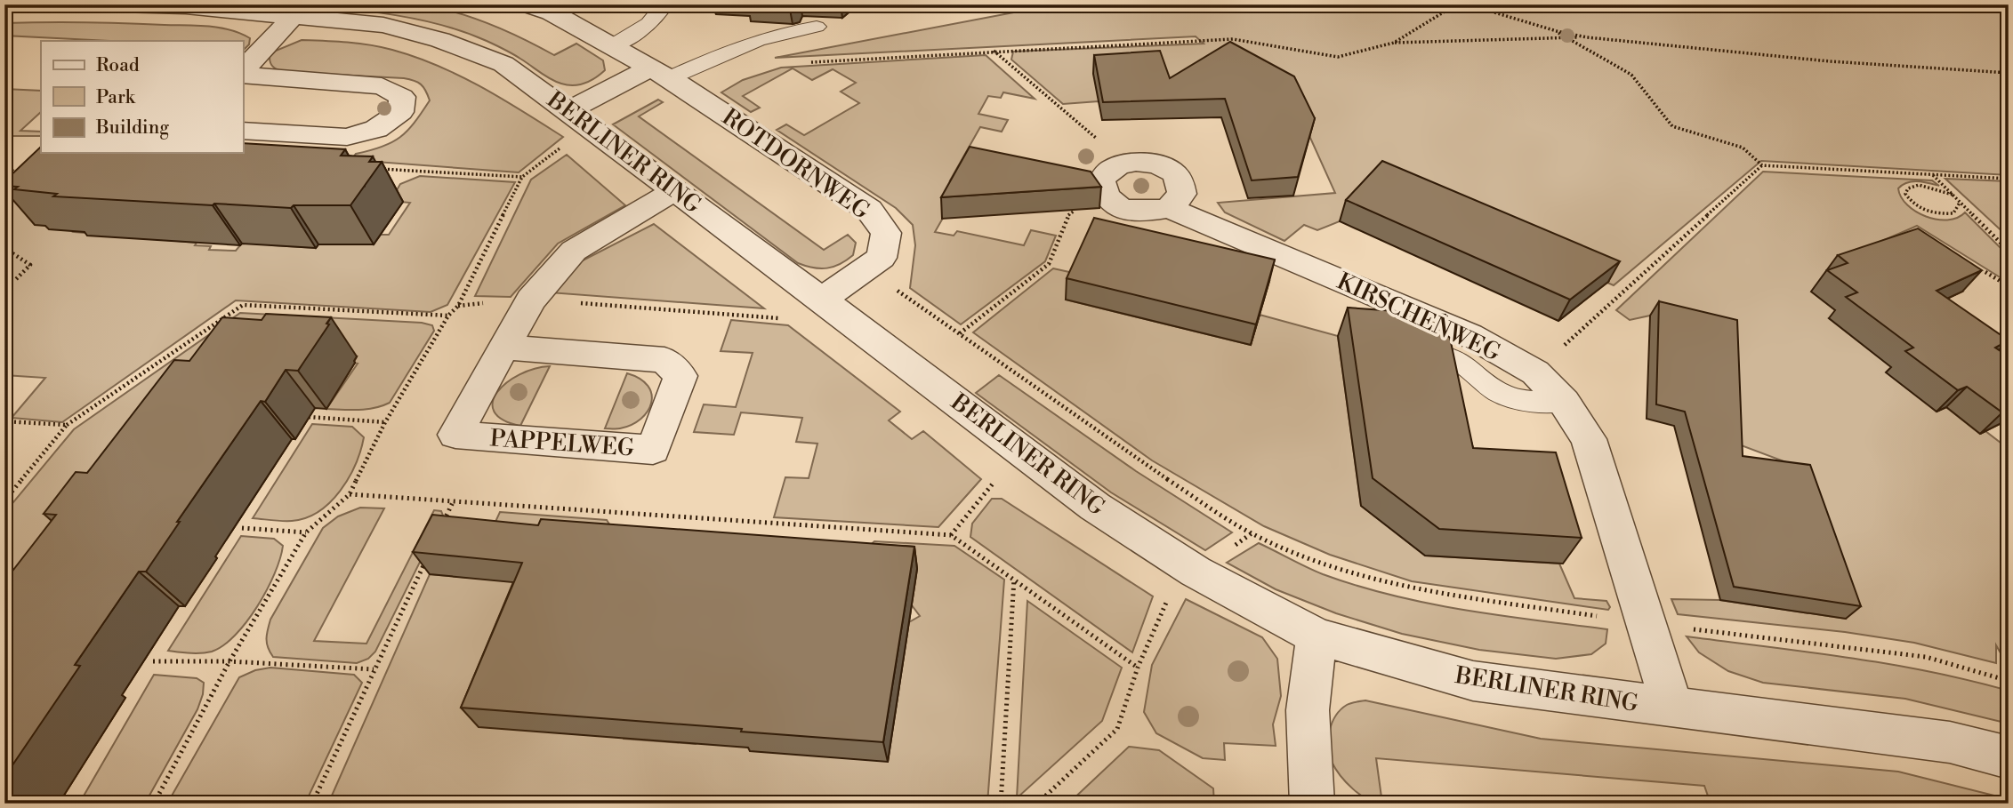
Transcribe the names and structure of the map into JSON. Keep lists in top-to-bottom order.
{
  "streets": {
    "street": [
      "BERLINER RING",
      "ROTDORNWEG",
      "KIRSCHENWEG",
      "PAPPELWEG"
    ]
  },
  "crossings": [
    ["BERLINER RING", "ROTDORNWEG"],
    ["BERLINER RING", "KIRSCHENWEG"],
    ["BERLINER RING", "PAPPELWEG"]
  ],
  "legend": ["Road", "Park", "Building"]
}
